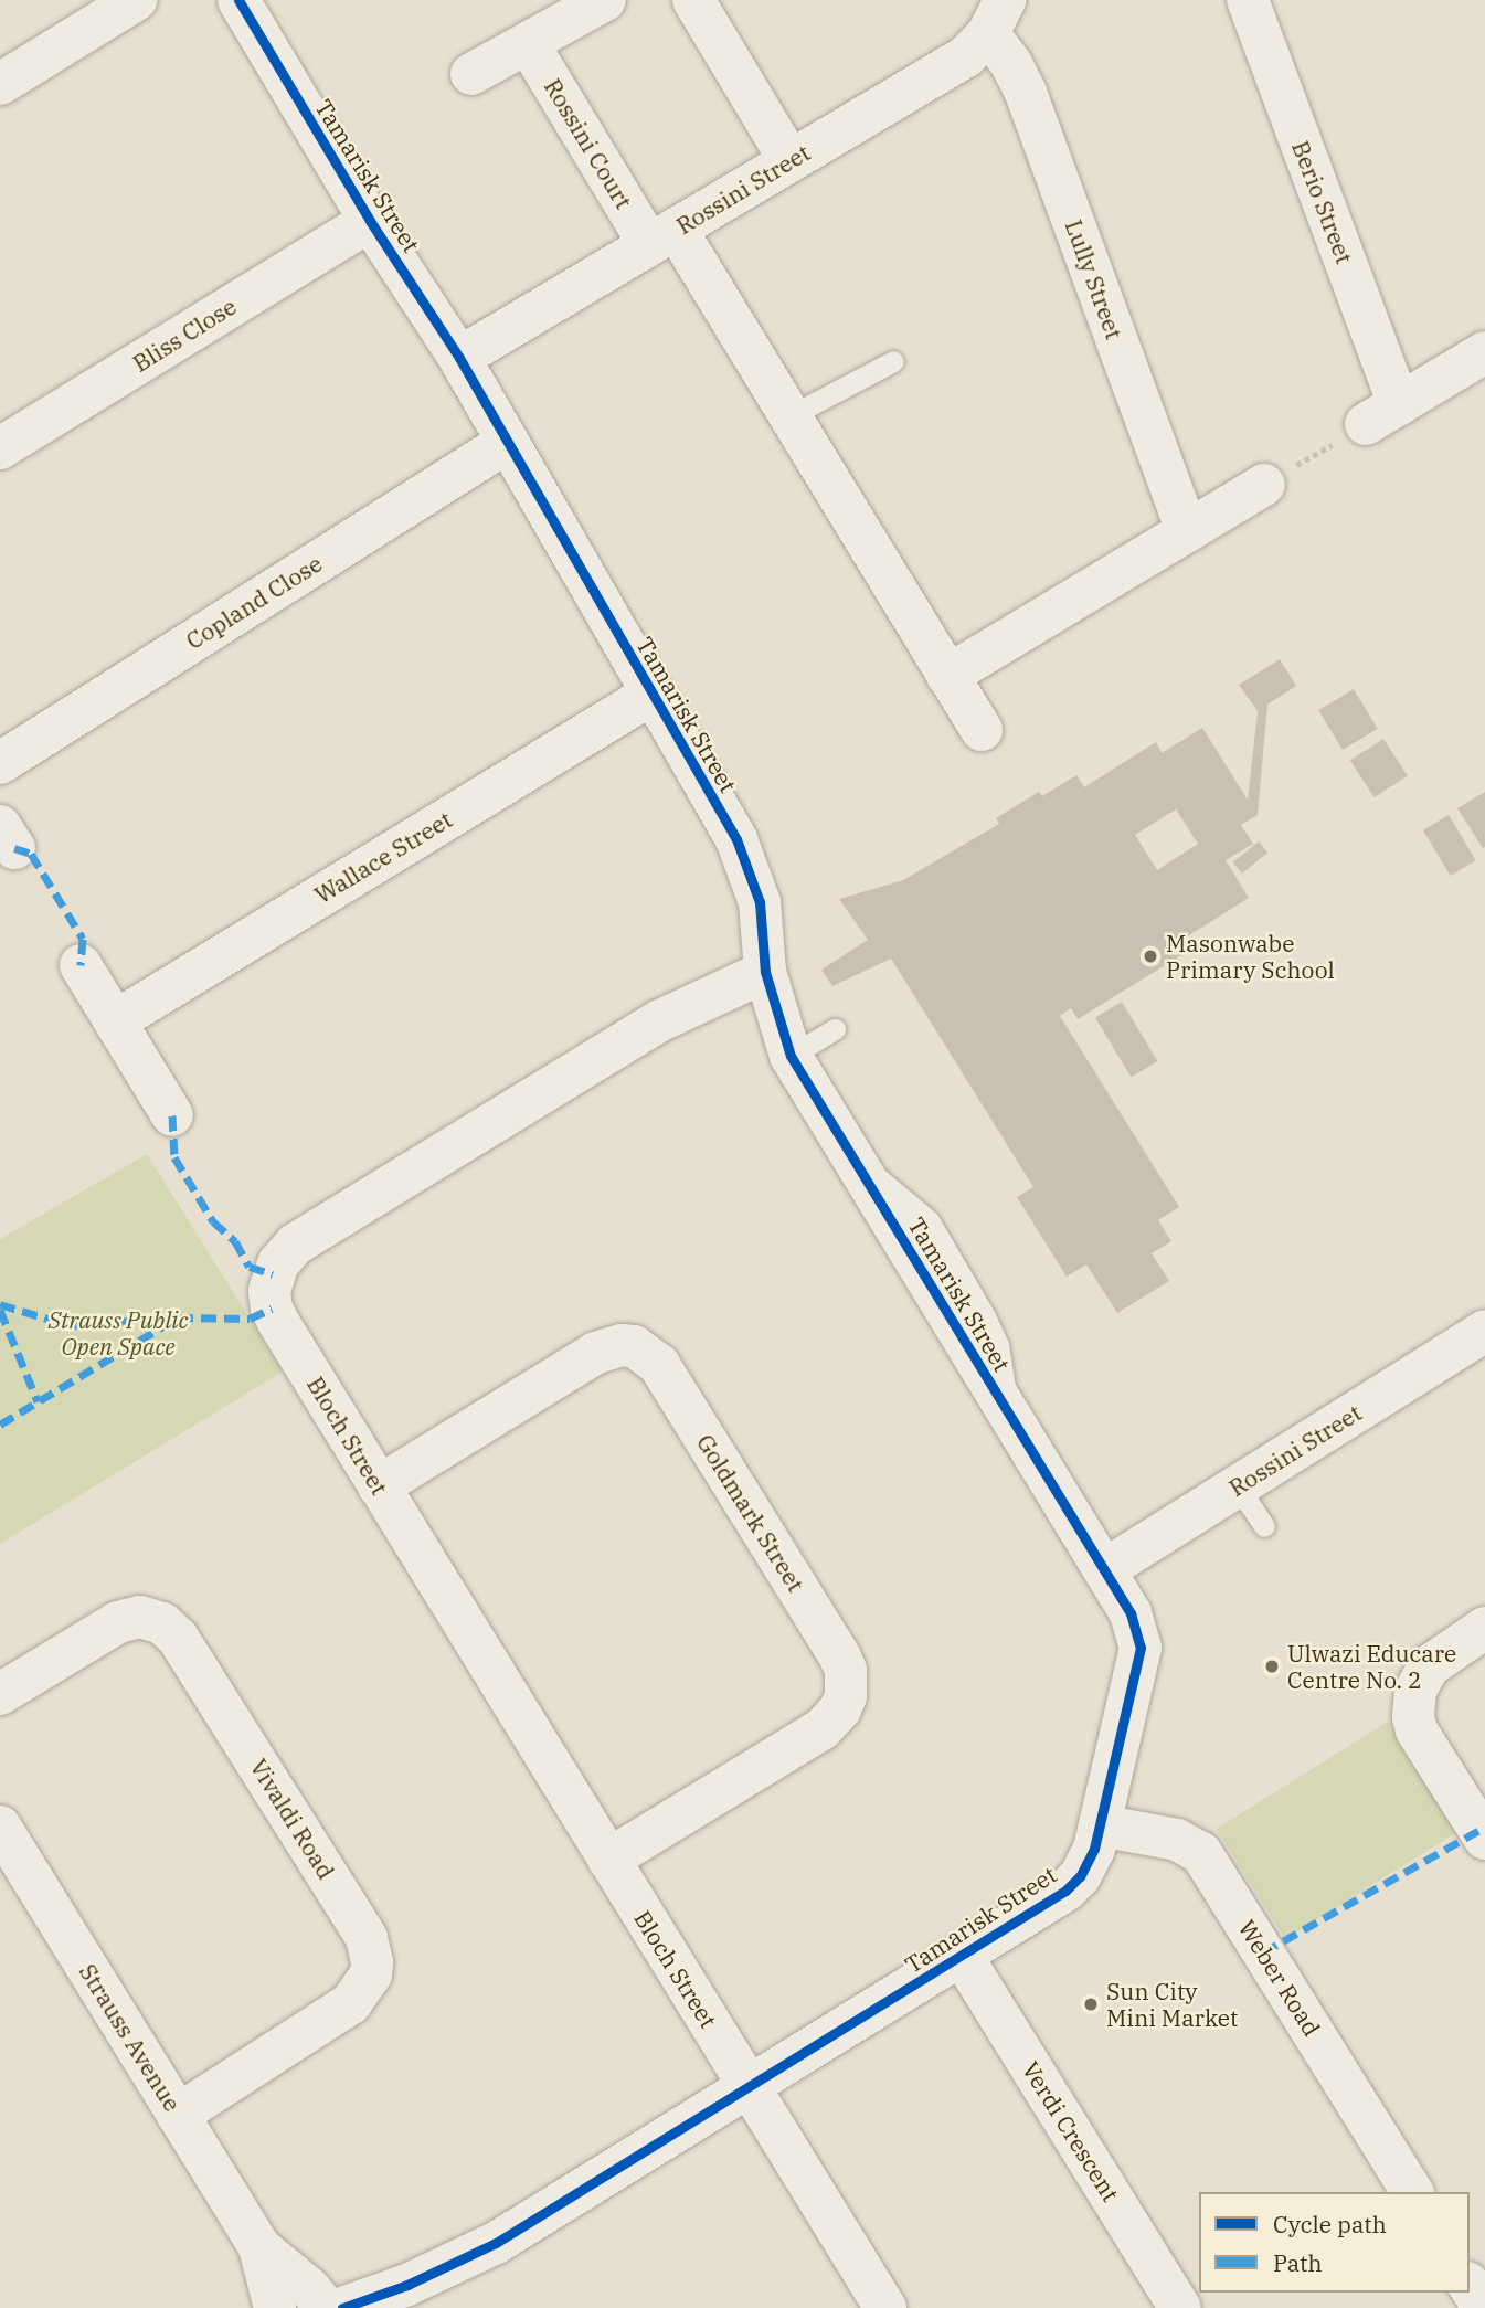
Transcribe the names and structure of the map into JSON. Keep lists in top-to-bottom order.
{
  "streets": {
    "street": [
      "Rossini Court",
      "Tamarisk Street",
      "Rossini Street",
      "Berio Street",
      "Lully Street",
      "Bliss Close",
      "Copland Close",
      "Wallace Street",
      "Bloch Street",
      "Goldmark Street",
      "Vivaldi Road",
      "Weber Road",
      "Strauss Avenue",
      "Verdi Crescent"
    ]
  },
  "crossings": [
    ["Rossini Court", "Rossini Street"],
    ["Tamarisk Street", "Rossini Street"],
    ["Tamarisk Street", "Bliss Close"],
    ["Tamarisk Street", "Copland Close"],
    ["Tamarisk Street", "Wallace Street"],
    ["Tamarisk Street", "Bloch Street"],
    ["Tamarisk Street", "Weber Road"],
    ["Tamarisk Street", "Verdi Crescent"],
    ["Rossini Street", "Lully Street"],
    ["Bloch Street", "Goldmark Street"],
    ["Vivaldi Road", "Strauss Avenue"]
  ],
  "parks": ["Strauss Public Open Space"],
  "places": ["Masonwabe Primary School", "Ulwazi Educare Centre No. 2", "Sun City Mini Market"],
  "legend": ["Cycle path", "Path"]
}
